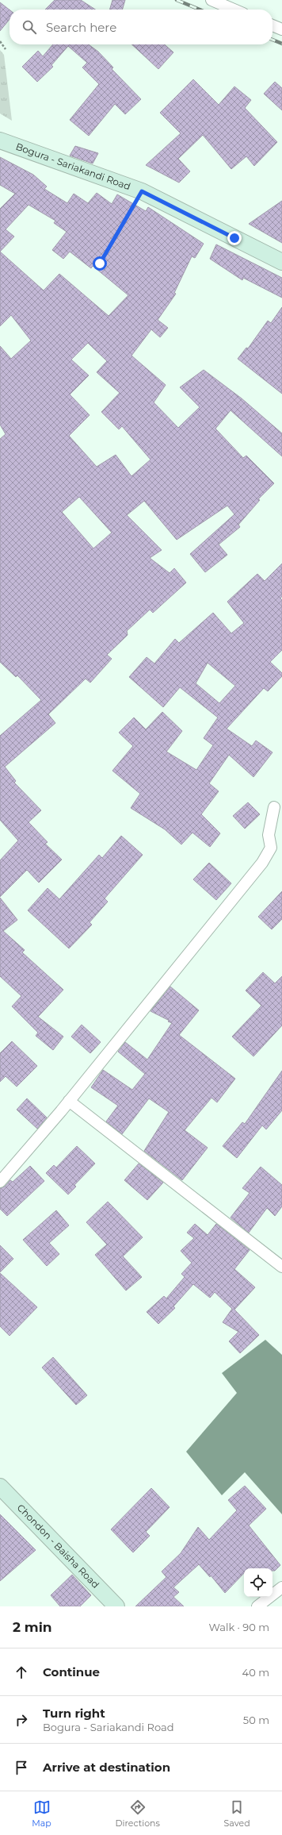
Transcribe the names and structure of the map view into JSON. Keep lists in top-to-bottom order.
{
  "streets": {
    "main road": ["Bogura - Sariakandi Road", "Chondon - Baisha Road"]
  },
  "page": {
    "search": "Search here",
    "heading": ["2 min", "Walk · 90 m"],
    "list": [
      ["Continue", "40 m"],
      ["Turn right", "Bogura - Sariakandi Road", "50 m"],
      "Arrive at destination"
    ],
    "nav": ["Map", "Directions", "Saved"]
  }
}
